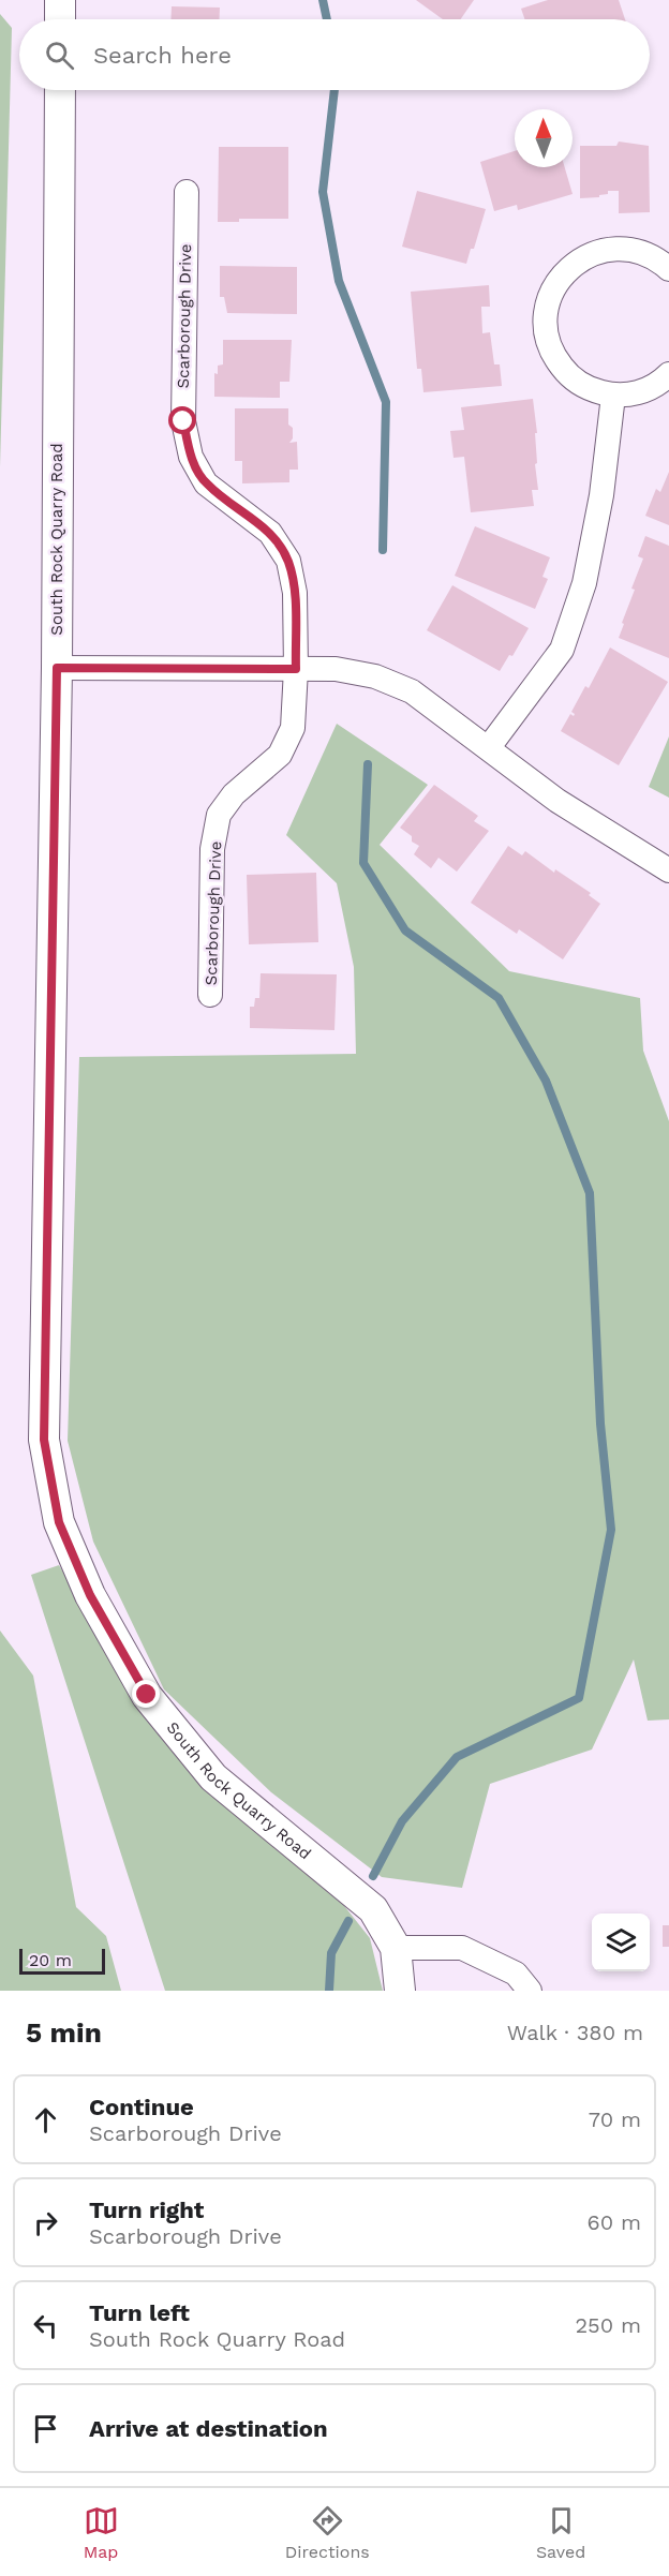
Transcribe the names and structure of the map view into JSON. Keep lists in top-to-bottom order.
{
  "streets": {
    "street": ["Scarborough Drive", "South Rock Quarry Road"]
  },
  "scale_bar": "20 m",
  "north": "top",
  "page": {
    "search": "Search here",
    "scale": "20 m",
    "heading": ["5 min", "Walk · 380 m"],
    "list": [
      ["Continue", "Scarborough Drive", "70 m"],
      ["Turn right", "Scarborough Drive", "60 m"],
      ["Turn left", "South Rock Quarry Road", "250 m"],
      "Arrive at destination"
    ],
    "nav": ["Map", "Directions", "Saved"]
  }
}
